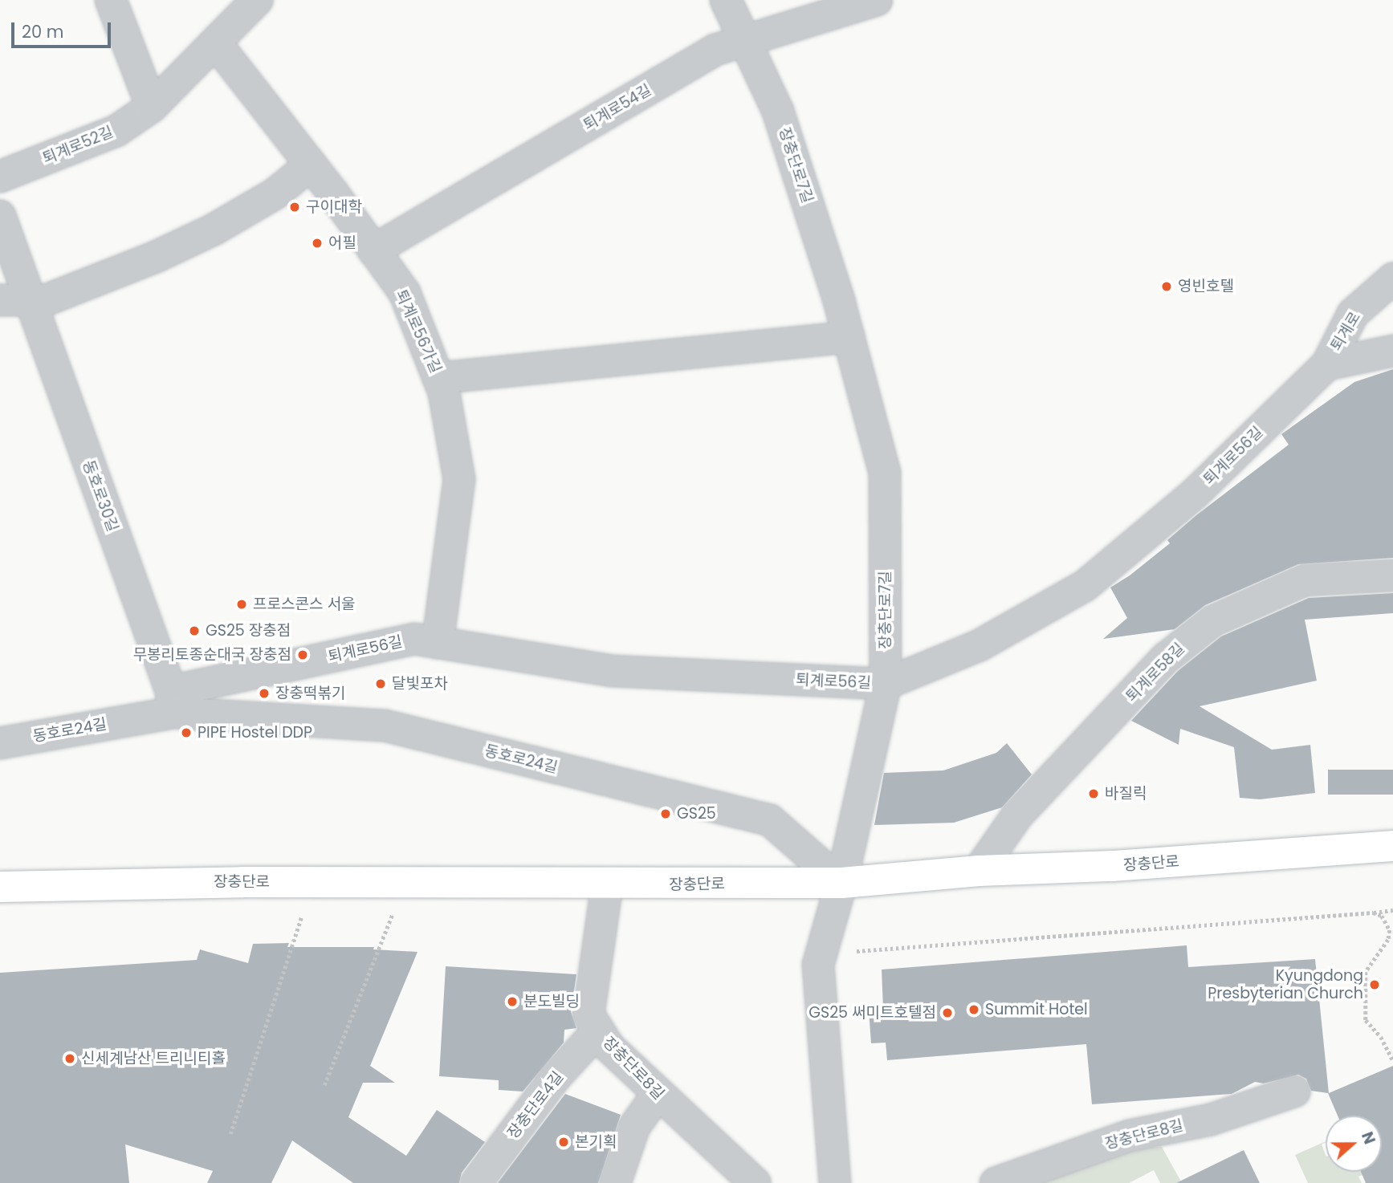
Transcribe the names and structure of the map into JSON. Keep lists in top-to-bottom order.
{
  "streets": {
    "main road": ["장충단로"],
    "street": [
      "퇴계로54길",
      "퇴계로52길",
      "장충단로7길",
      "퇴계로56가길",
      "퇴계로",
      "퇴계로56길",
      "동호로30길",
      "퇴계로58길",
      "동호로24길",
      "장충단로8길",
      "장충단로4길"
    ]
  },
  "crossings": [
    ["퇴계로54길", "장충단로7길"],
    ["퇴계로54길", "퇴계로56가길"],
    ["퇴계로52길", "퇴계로56가길"],
    ["장충단로7길", "퇴계로56길"],
    ["장충단로7길", "동호로24길"],
    ["장충단로7길", "장충단로"],
    ["퇴계로56가길", "퇴계로56길"],
    ["퇴계로", "퇴계로56길"],
    ["퇴계로56길", "동호로30길"],
    ["퇴계로56길", "동호로24길"],
    ["동호로30길", "동호로24길"],
    ["퇴계로58길", "장충단로"],
    ["동호로24길", "장충단로"],
    ["장충단로", "장충단로8길"],
    ["장충단로8길", "장충단로4길"]
  ],
  "places": [
    "구이대학",
    "어필",
    "영빈호텔",
    "프로스콘스 서울",
    "GS25 장충점",
    "무봉리토종순대국 장충점",
    "달빛포차",
    "장충떡볶기",
    "PIPE Hostel DDP",
    "바질릭",
    "GS25",
    "Kyungdong Presbyterian Church",
    "분도빌딩",
    "Summit Hotel",
    "GS25 써미트호텔점",
    "신세계남산 트리니티홀",
    "본기획"
  ],
  "scale_bar": "20 m",
  "north": "right"
}
